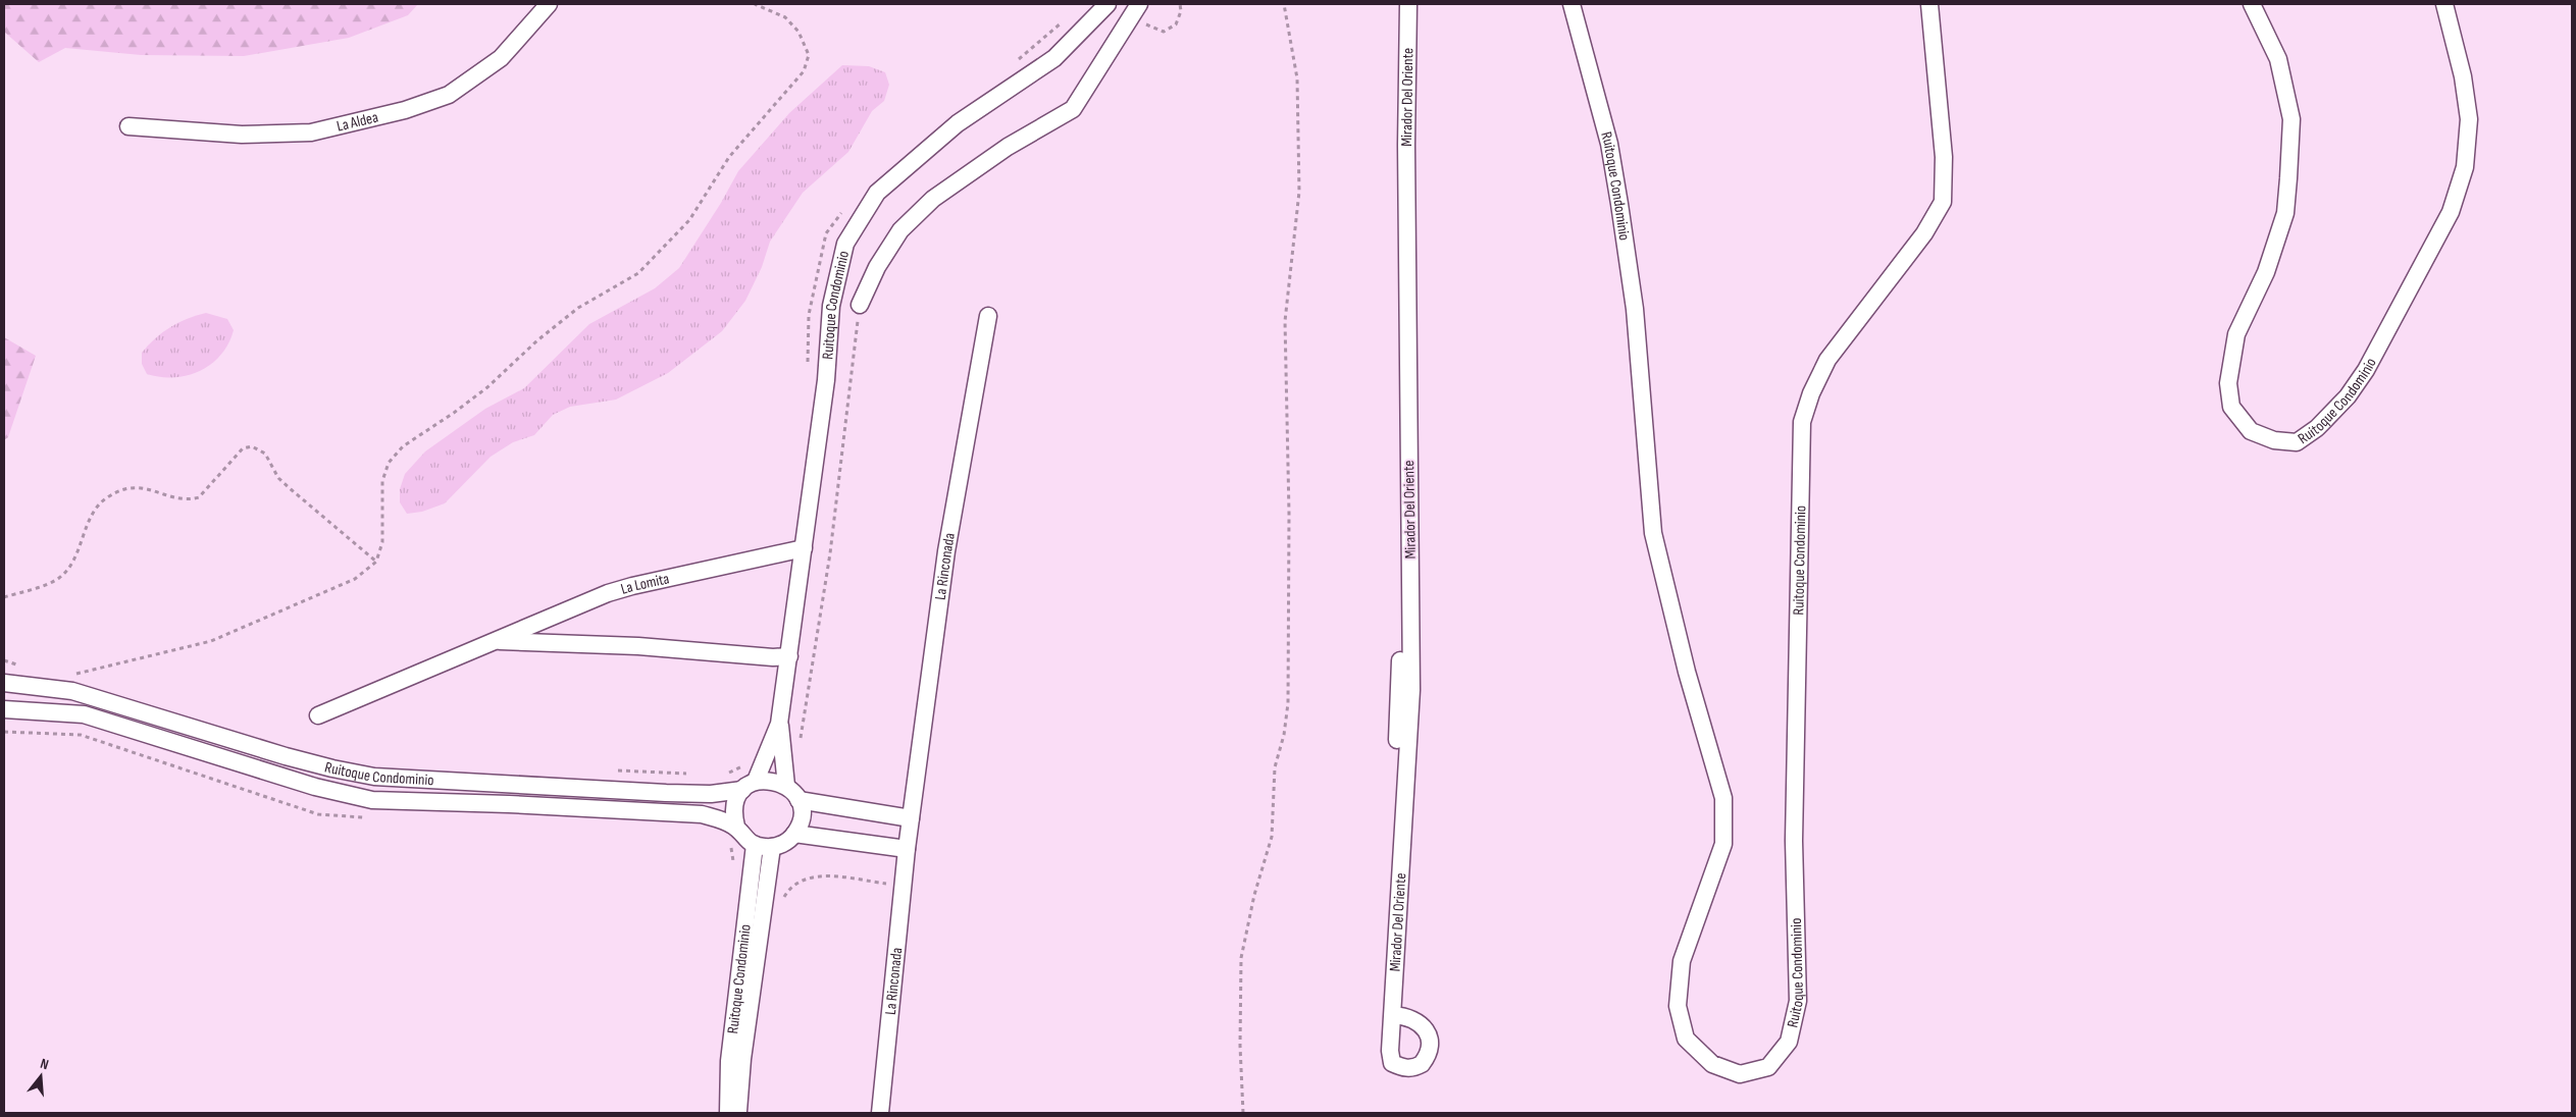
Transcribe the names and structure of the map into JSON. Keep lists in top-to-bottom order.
{
  "streets": {
    "street": [
      "Mirador Del Oriente",
      "La Aldea",
      "Ruitoque Condominio",
      "La Rinconada",
      "La Lomita"
    ]
  },
  "crossings": [
    ["Ruitoque Condominio", "La Lomita"]
  ],
  "north": "top"
}
